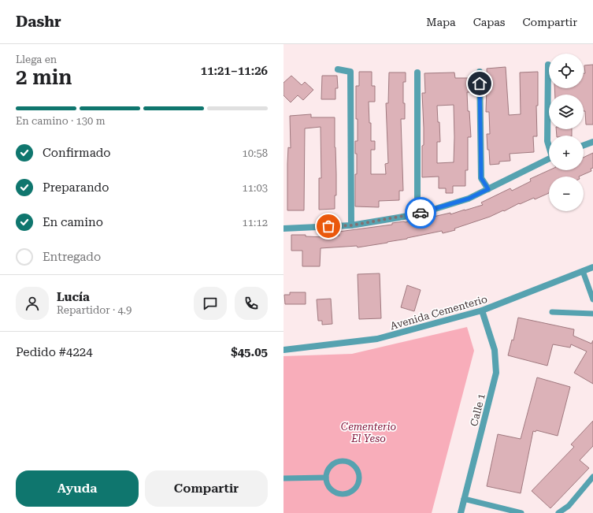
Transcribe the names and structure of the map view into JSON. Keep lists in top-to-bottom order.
{
  "streets": {
    "street": ["Avenida Cementerio", "Calle 1"]
  },
  "crossings": [
    ["Avenida Cementerio", "Calle 1"]
  ],
  "parks": ["Cementerio El Yeso"],
  "page": {
    "header": "Dashr",
    "nav": ["Mapa", "Capas", "Compartir"],
    "heading": ["2 min", "Llega en", "11:21–11:26"],
    "panel": [
      "Lucía",
      "Repartidor · 4.9",
      "Pedido #4224",
      "$45.05"
    ],
    "map_buttons": ["+", "−"],
    "bar": "En camino · 130 m",
    "list": [
      ["Confirmado", "10:58"],
      ["Preparando", "11:03"],
      ["En camino", "11:12"],
      "Entregado"
    ],
    "buttons": ["Ayuda", "Compartir"]
  }
}
